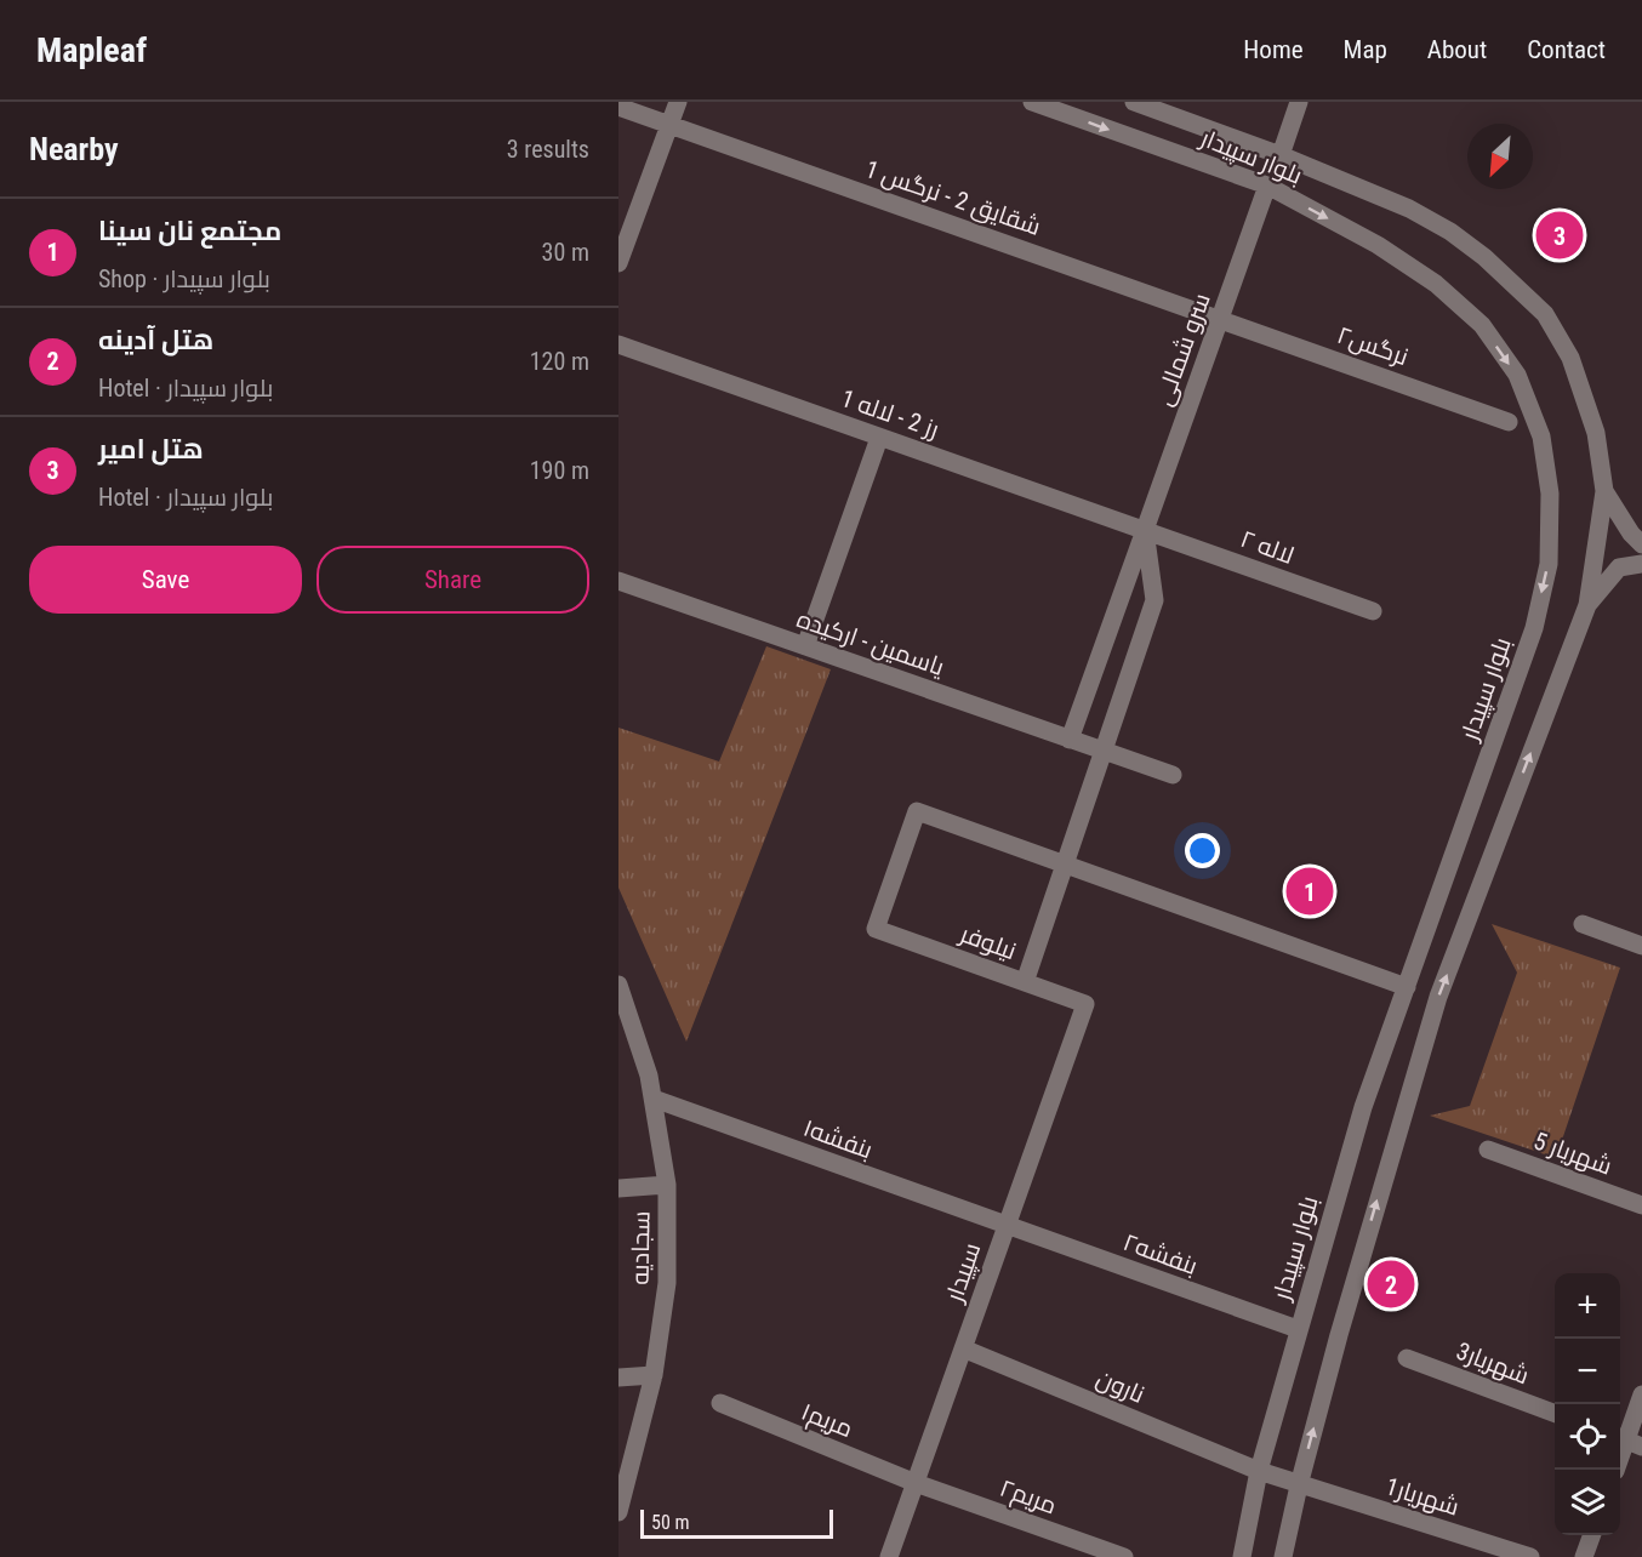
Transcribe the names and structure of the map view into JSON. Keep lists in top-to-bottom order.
{
  "streets": {
    "street": [
      "بلوار سپیدار",
      "شقایق 2 - نرگس 1",
      "نرگس۲",
      "سرو شمالی",
      "رز 2 - لاله 1",
      "لاله ۲",
      "یاسمین - ارکیده",
      "نیلوفر",
      "بنفشه۱",
      "شهریار 5",
      "سجادیه",
      "بنفشه۲",
      "سپیدار",
      "شهریار3",
      "نارون",
      "مریم۱",
      "مریم۲",
      "شهریار1"
    ]
  },
  "crossings": [
    ["بلوار سپیدار", "سرو شمالی"],
    ["بلوار سپیدار", "بنفشه۲"],
    ["بلوار سپیدار", "نارون"],
    ["بلوار سپیدار", "شهریار1"],
    ["شقایق 2 - نرگس 1", "نرگس۲"],
    ["شقایق 2 - نرگس 1", "سرو شمالی"],
    ["نرگس۲", "سرو شمالی"],
    ["سرو شمالی", "رز 2 - لاله 1"],
    ["سرو شمالی", "لاله ۲"],
    ["سرو شمالی", "یاسمین - ارکیده"],
    ["سرو شمالی", "نیلوفر"],
    ["رز 2 - لاله 1", "لاله ۲"],
    ["نیلوفر", "سپیدار"],
    ["بنفشه۱", "سجادیه"],
    ["بنفشه۱", "بنفشه۲"],
    ["بنفشه۱", "سپیدار"],
    ["بنفشه۲", "سپیدار"],
    ["سپیدار", "نارون"],
    ["سپیدار", "مریم۱"],
    ["سپیدار", "مریم۲"],
    ["نارون", "شهریار1"],
    ["مریم۱", "مریم۲"]
  ],
  "scale_bar": "50 m",
  "north": "bottom left",
  "page": {
    "header": "Mapleaf",
    "nav": [
      "Home",
      "Map",
      "About",
      "Contact"
    ],
    "heading": ["Nearby", "3 results"],
    "list": [
      {
        "mark": "1",
        "name": "مجتمع نان سینا",
        "note": "Shop · بلوار سپیدار",
        "value": "30 m"
      },
      {
        "mark": "2",
        "name": "هتل آدینه",
        "note": "Hotel · بلوار سپیدار",
        "value": "120 m"
      },
      {
        "mark": "3",
        "name": "هتل امیر",
        "note": "Hotel · بلوار سپیدار",
        "value": "190 m"
      }
    ],
    "pins": ["3", "1", "2"],
    "buttons": ["Save", "Share"],
    "map_buttons": ["+", "−"],
    "scale": "50 m"
  }
}
